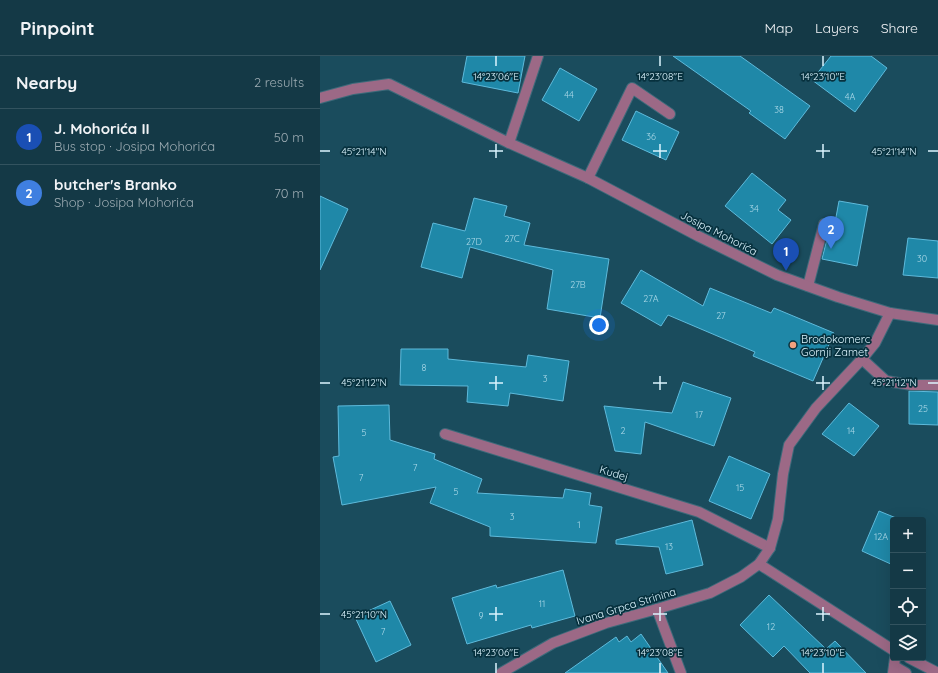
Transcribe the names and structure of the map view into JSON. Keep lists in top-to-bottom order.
{
  "streets": {
    "street": ["Josipa Mohorića", "Kudej", "Ivana Grpca Strinina"]
  },
  "crossings": [
    ["Josipa Mohorića", "Ivana Grpca Strinina"],
    ["Kudej", "Ivana Grpca Strinina"]
  ],
  "places": ["Brodokomerc Gornji Zamet"],
  "house_numbers": [
    "44",
    "4A",
    "38",
    "36",
    "34",
    "27C",
    "27D",
    "30",
    "27B",
    "27A",
    "27",
    "8",
    "3",
    "25",
    "17",
    "2",
    "14",
    "5",
    "7",
    "7",
    "15",
    "5",
    "3",
    "1",
    "12A",
    "13",
    "11",
    "9",
    "12",
    "7"
  ],
  "page": {
    "header": "Pinpoint",
    "nav": ["Map", "Layers", "Share"],
    "heading": ["Nearby", "2 results"],
    "list": [
      {
        "mark": "1",
        "name": "J. Mohorića II",
        "note": "Bus stop · Josipa Mohorića",
        "value": "50 m"
      },
      {
        "mark": "2",
        "name": "butcher's Branko",
        "note": "Shop · Josipa Mohorića",
        "value": "70 m"
      }
    ],
    "pins": ["2", "1"],
    "map_buttons": ["+", "−"]
  },
  "coordinates": [
    "14°23'06\"E",
    "14°23'08\"E",
    "14°23'10\"E",
    "45°21'14\"N",
    "45°21'12\"N",
    "45°21'10\"N"
  ]
}
